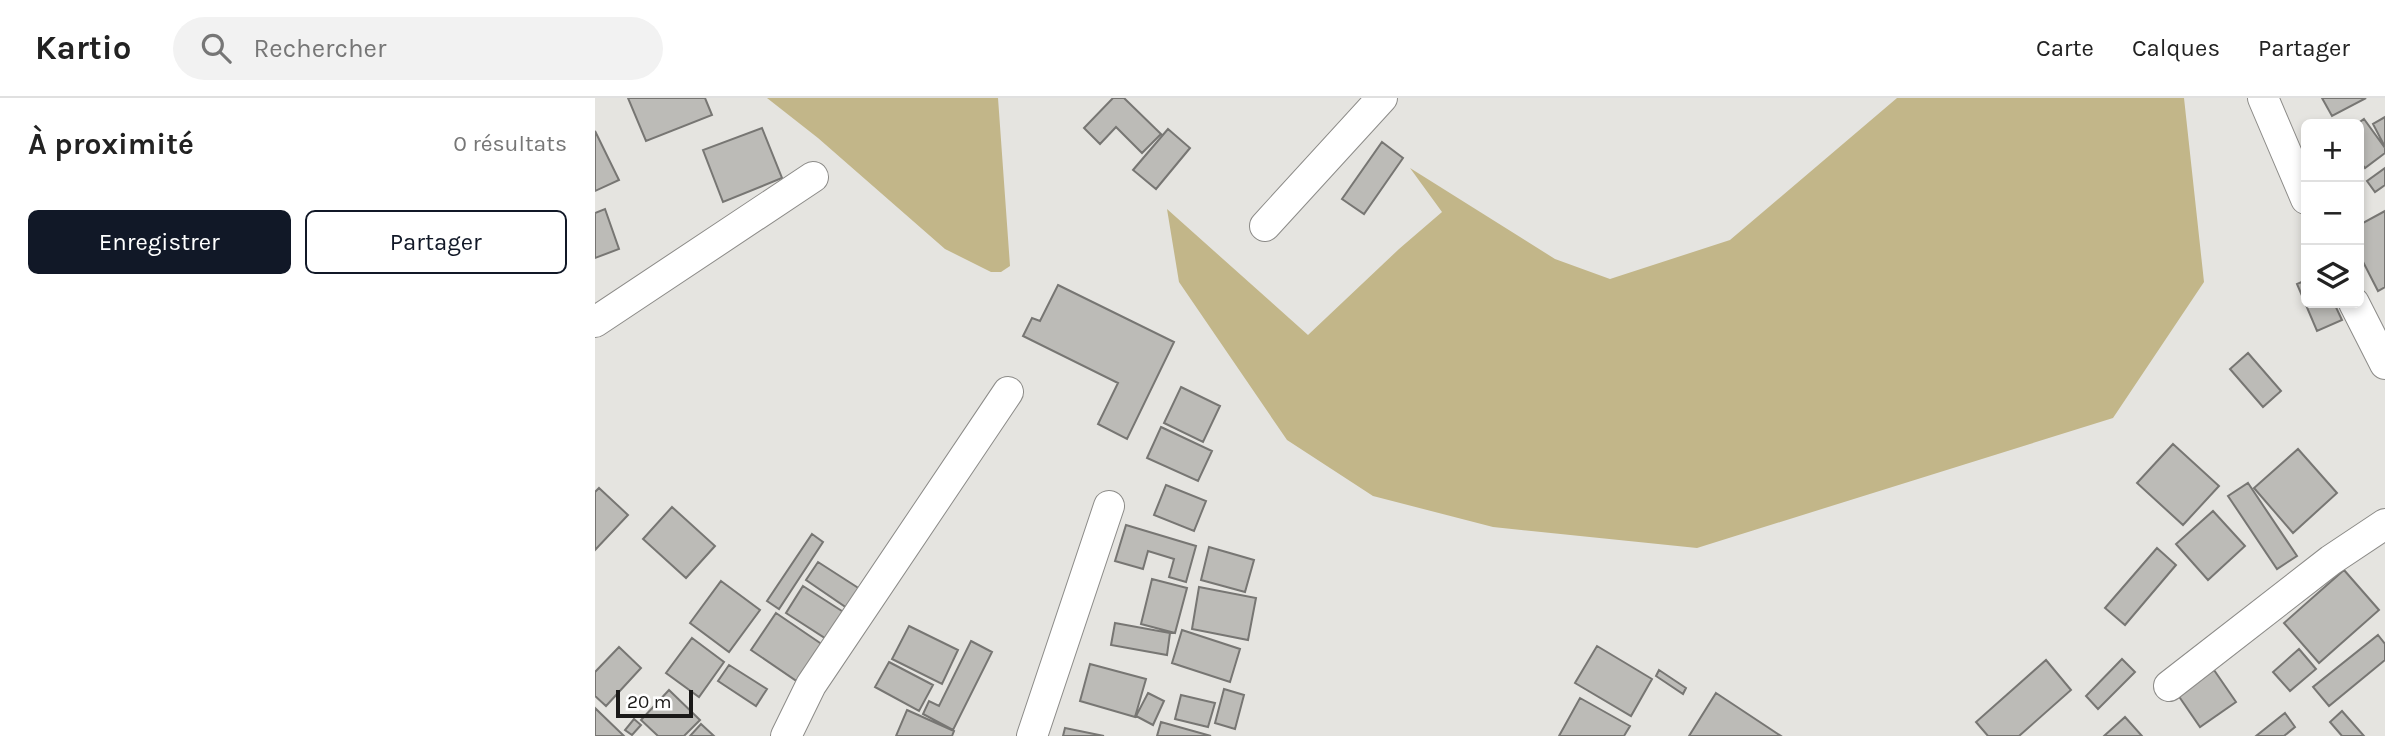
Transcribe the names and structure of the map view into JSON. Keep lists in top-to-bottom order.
{
  "scale_bar": "20 m",
  "page": {
    "header": "Kartio",
    "search": "Rechercher",
    "nav": ["Carte", "Calques", "Partager"],
    "heading": ["À proximité", "0 résultats"],
    "map_buttons": ["+", "−"],
    "buttons": ["Enregistrer", "Partager"],
    "scale": "20 m"
  }
}
